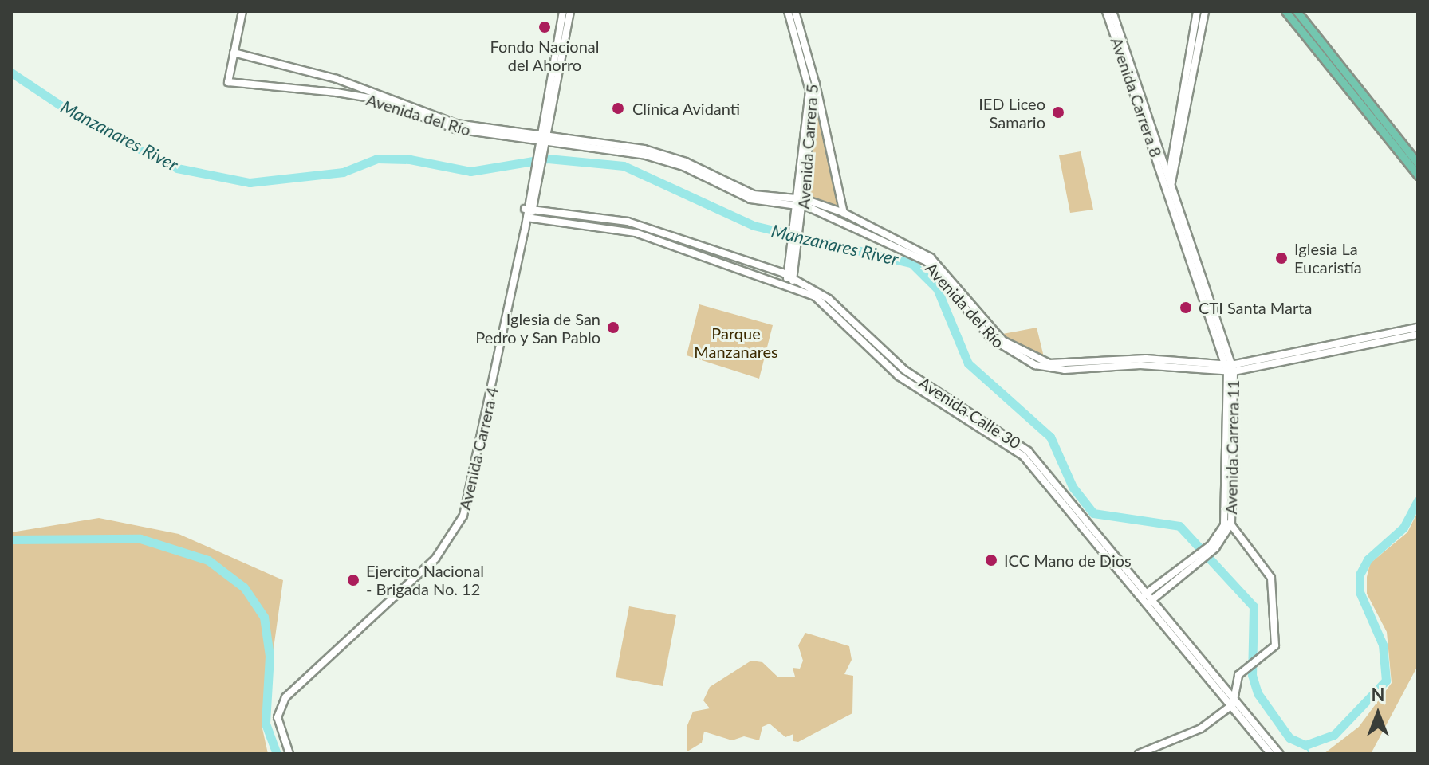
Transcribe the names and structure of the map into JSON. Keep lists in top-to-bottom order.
{
  "streets": {
    "main road": [
      "Avenida Carrera 8",
      "Avenida del Río",
      "Avenida Carrera 5",
      "Avenida Calle 30",
      "Avenida Carrera 11",
      "Avenida Carrera 4"
    ]
  },
  "crossings": [
    ["Avenida Carrera 8", "Avenida Carrera 11"],
    ["Avenida del Río", "Avenida Carrera 5"],
    ["Avenida del Río", "Avenida Carrera 11"],
    ["Avenida del Río", "Avenida Carrera 4"],
    ["Avenida Carrera 5", "Avenida Calle 30"],
    ["Avenida Calle 30", "Avenida Carrera 11"],
    ["Avenida Calle 30", "Avenida Carrera 4"]
  ],
  "water": ["Manzanares River"],
  "parks": ["Parque Manzanares"],
  "places": [
    "Fondo Nacional del Ahorro",
    "Clínica Avidanti",
    "IED Liceo Samario",
    "Iglesia La Eucaristía",
    "CTI Santa Marta",
    "Iglesia de San Pedro y San Pablo",
    "ICC Mano de Dios",
    "Ejercito Nacional - Brigada No. 12"
  ],
  "north": "top"
}
